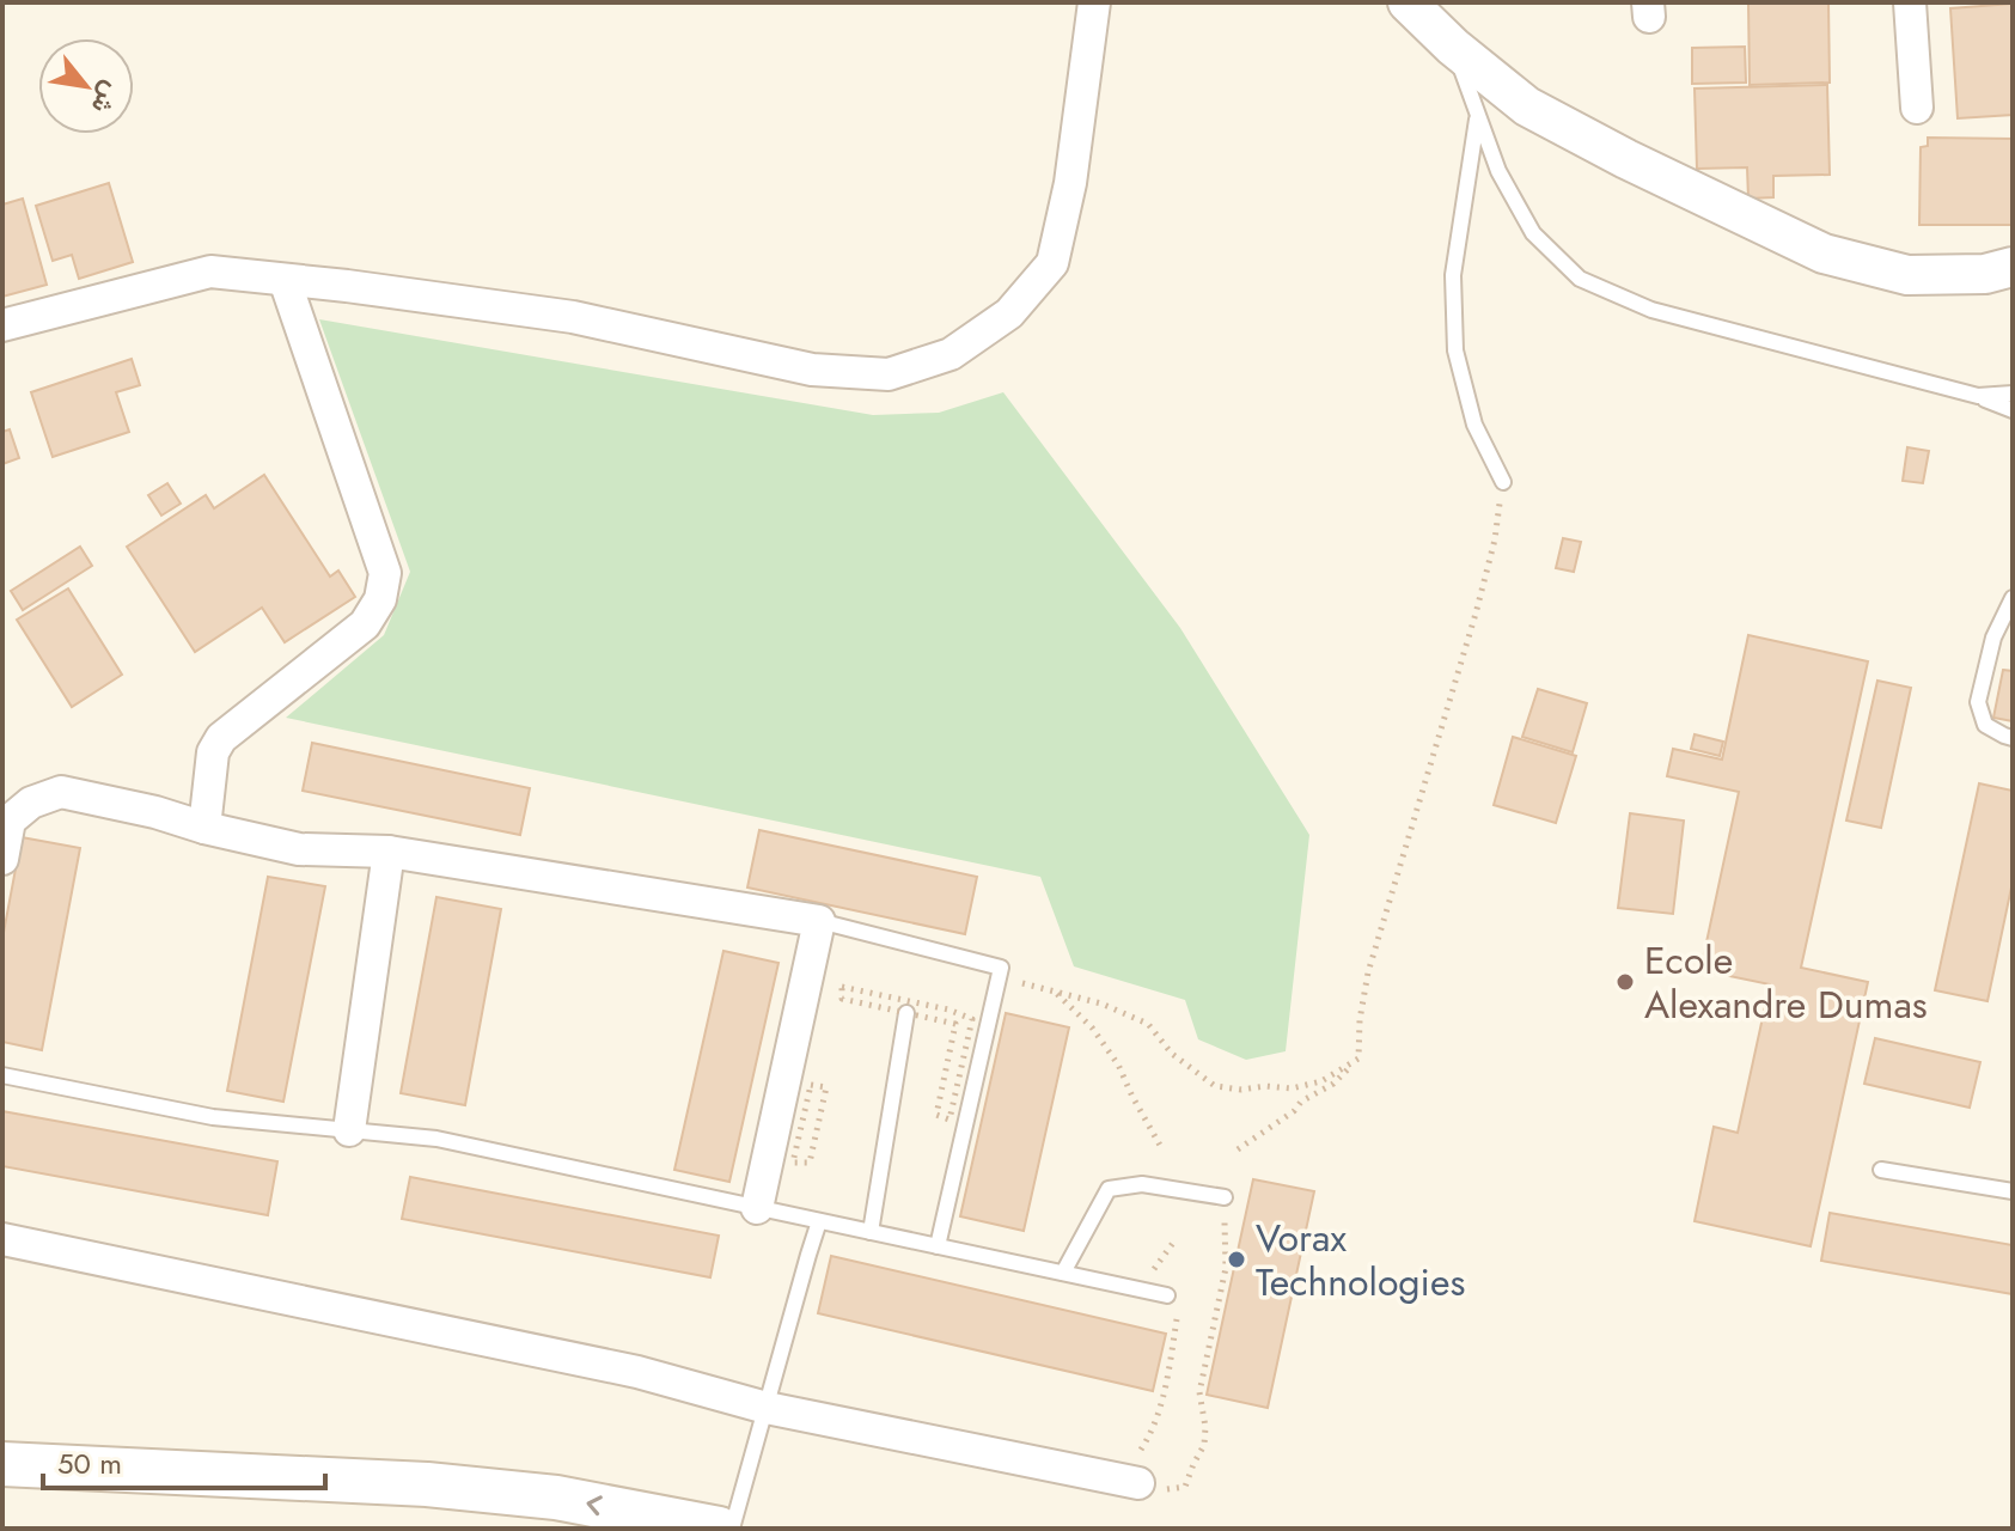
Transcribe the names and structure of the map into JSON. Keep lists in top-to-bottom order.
{
  "places": ["Ecole Alexandre Dumas", "Vorax Technologies"],
  "scale_bar": "50 m",
  "north": "bottom right"
}
